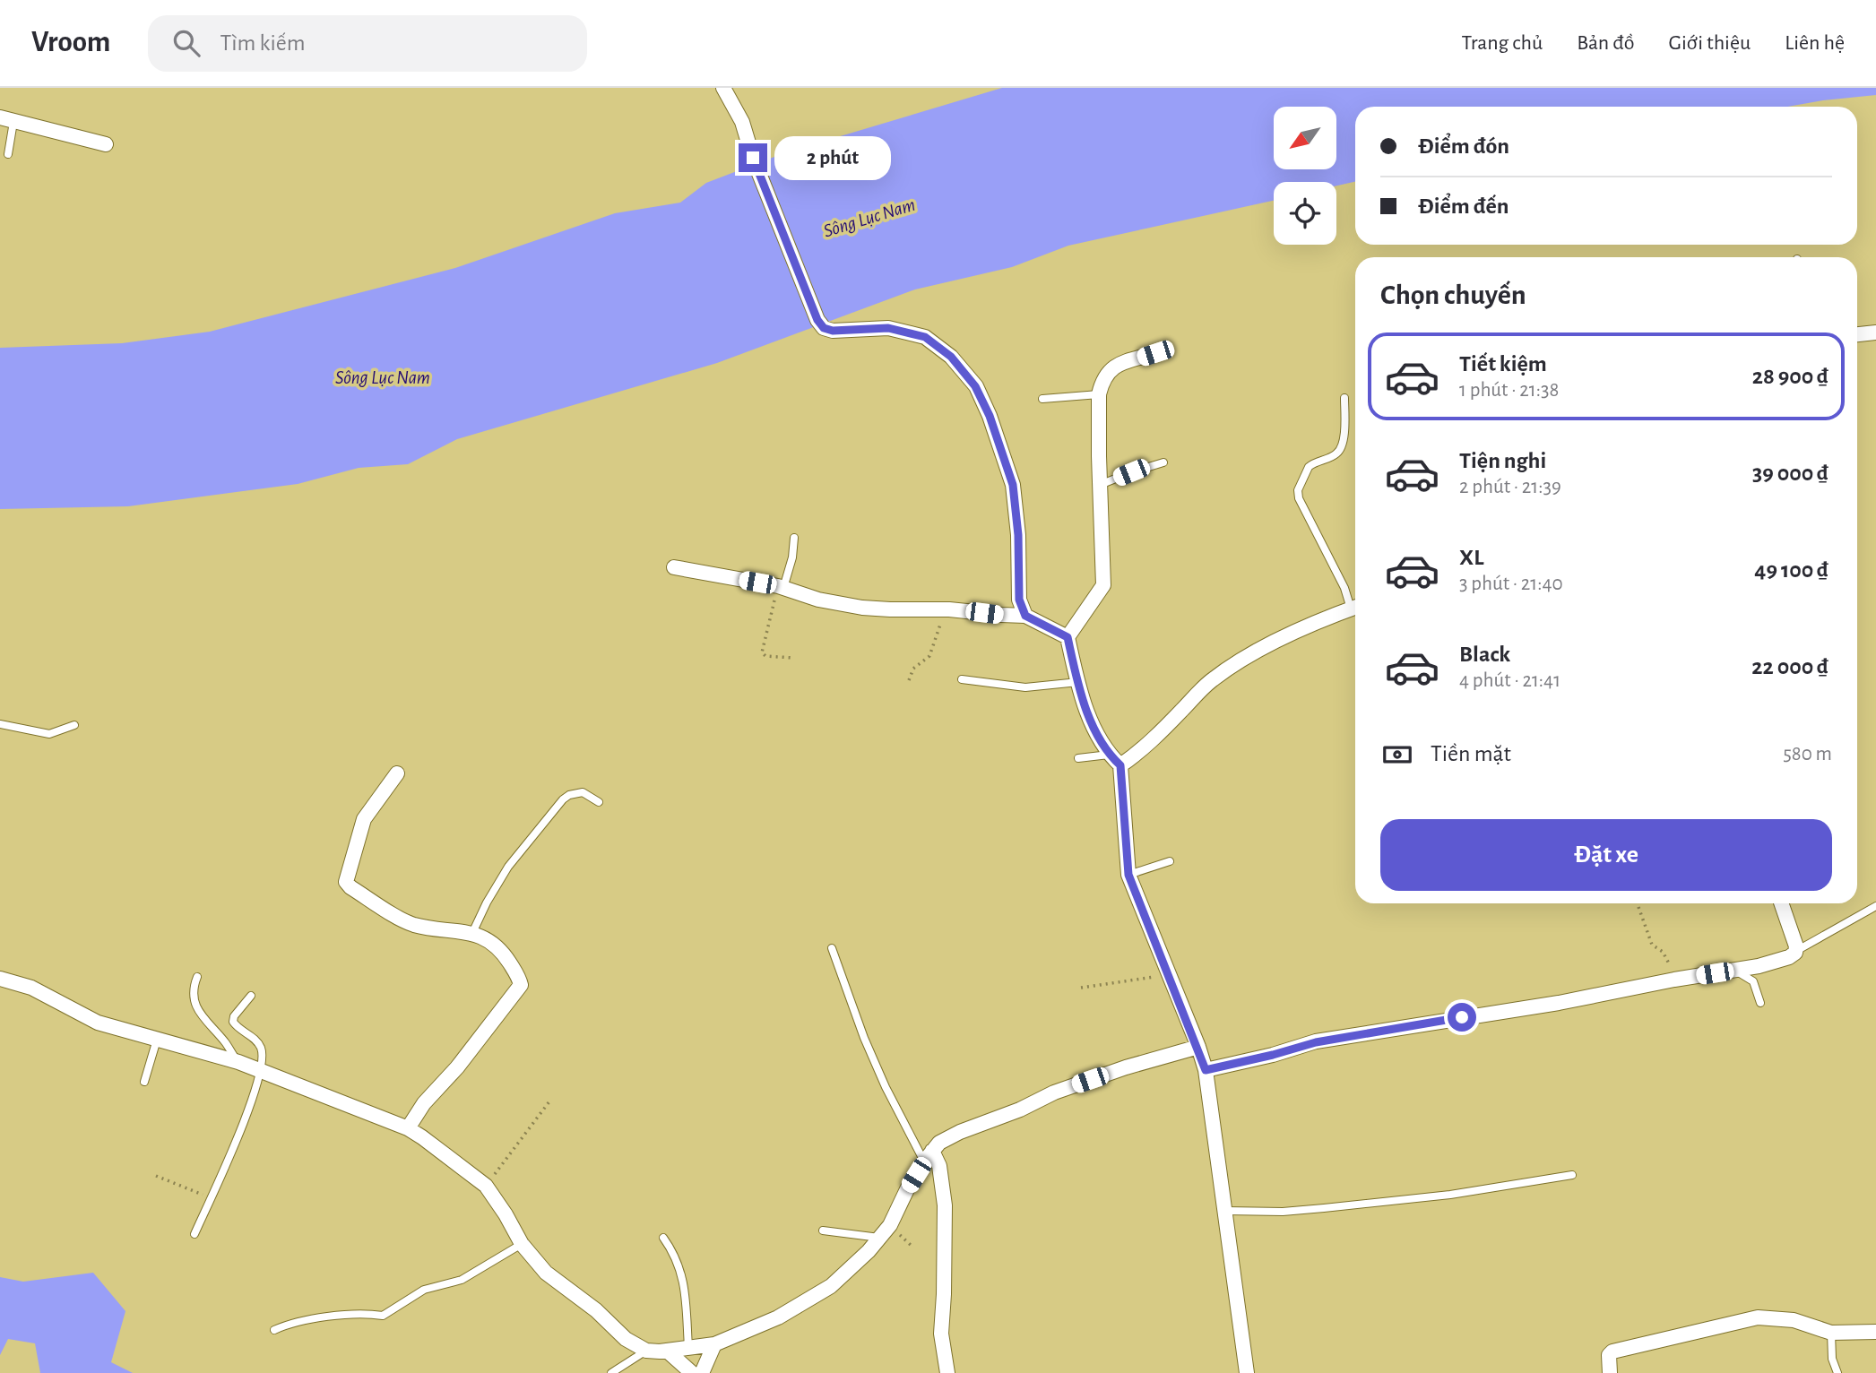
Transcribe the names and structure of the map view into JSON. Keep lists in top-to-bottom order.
{
  "water": ["Sông Lục Nam"],
  "north": "bottom left",
  "page": {
    "header": "Vroom",
    "search": "Tìm kiếm",
    "nav": [
      "Trang chủ",
      "Bản đồ",
      "Giới thiệu",
      "Liên hệ"
    ],
    "banner": ["Điểm đón", "Điểm đến"],
    "bubble": "2 phút",
    "heading": "Chọn chuyến",
    "list": [
      {
        "name": "Tiết kiệm",
        "note": "1 phút · 21:38",
        "value": "28 900 ₫"
      },
      {
        "name": "Tiện nghi",
        "note": "2 phút · 21:39",
        "value": "39 000 ₫"
      },
      {
        "name": "XL",
        "note": "3 phút · 21:40",
        "value": "49 100 ₫"
      },
      {
        "name": "Black",
        "note": "4 phút · 21:41",
        "value": "22 000 ₫"
      }
    ],
    "pay": ["Tiền mặt", "580 m"],
    "buttons": "Đặt xe"
  }
}
